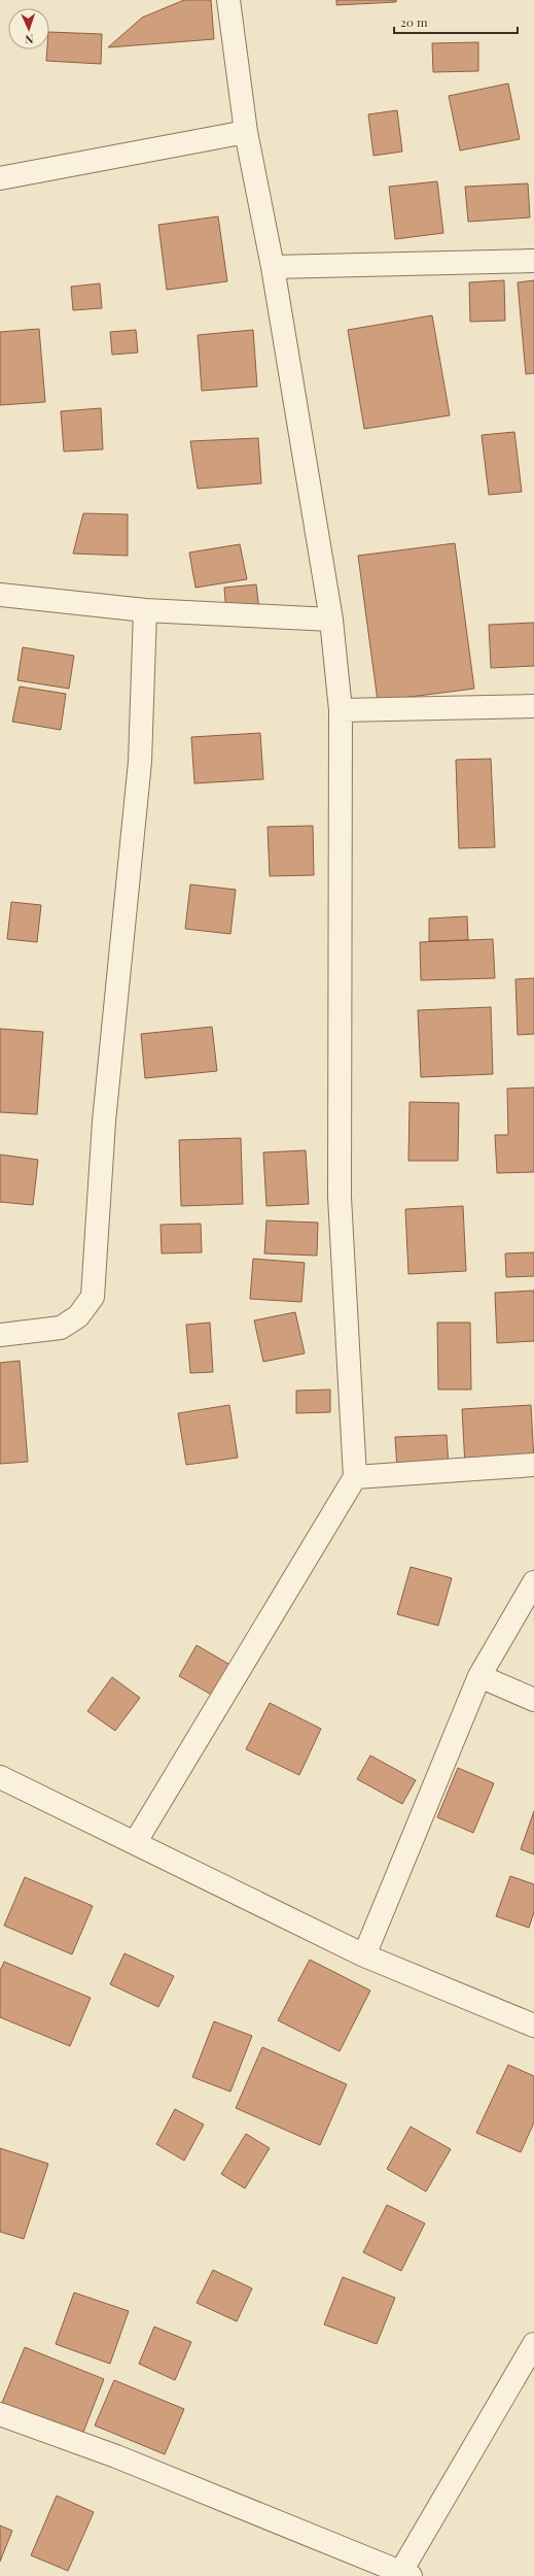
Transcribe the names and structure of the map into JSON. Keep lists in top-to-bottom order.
{
  "scale_bar": "20 m",
  "north": "bottom"
}
